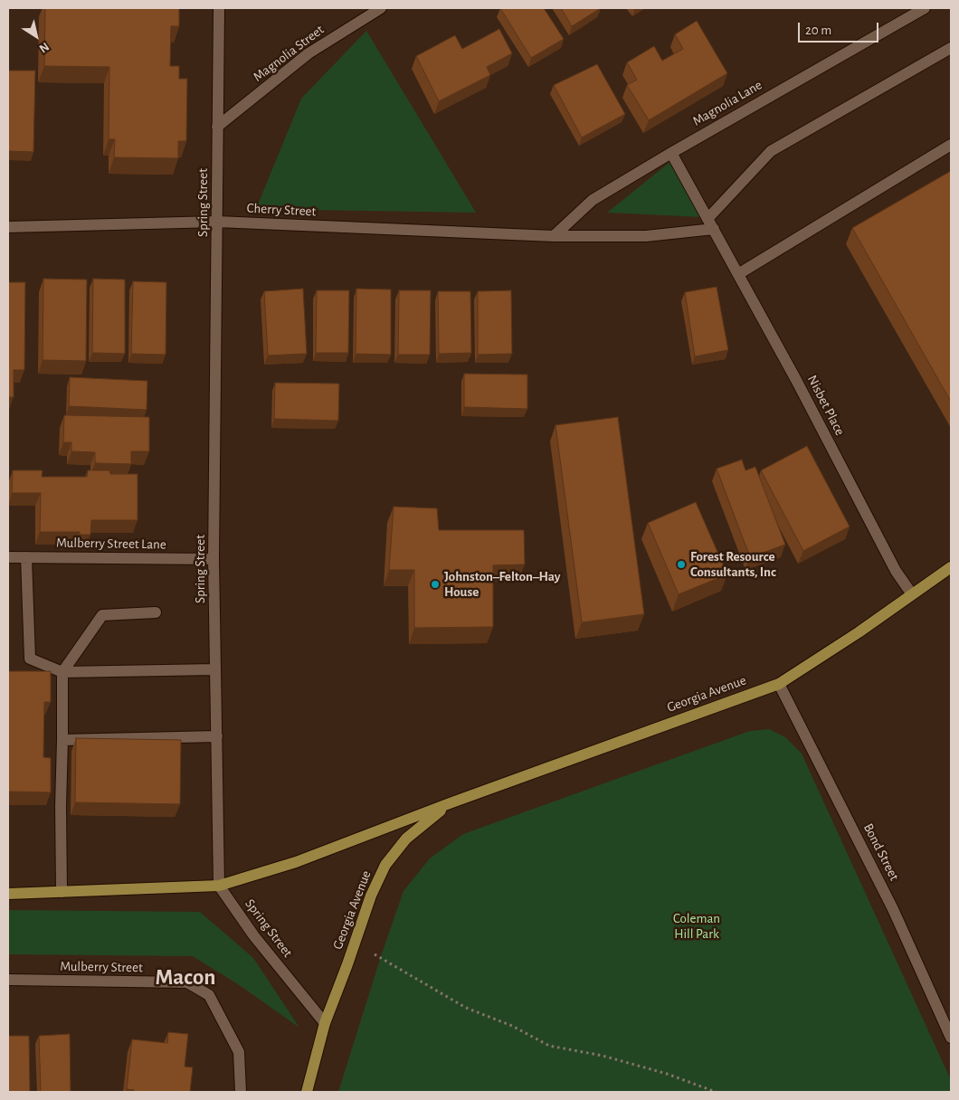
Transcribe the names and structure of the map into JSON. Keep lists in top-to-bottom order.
{
  "streets": {
    "main road": ["Georgia Avenue"],
    "street": [
      "Magnolia Street",
      "Magnolia Lane",
      "Spring Street",
      "Cherry Street",
      "Nisbet Place",
      "Mulberry Street Lane",
      "Bond Street",
      "Mulberry Street"
    ]
  },
  "crossings": [
    ["Magnolia Street", "Spring Street"],
    ["Magnolia Lane", "Cherry Street"],
    ["Magnolia Lane", "Nisbet Place"],
    ["Spring Street", "Cherry Street"],
    ["Spring Street", "Mulberry Street Lane"],
    ["Spring Street", "Georgia Avenue"],
    ["Nisbet Place", "Georgia Avenue"],
    ["Georgia Avenue", "Bond Street"]
  ],
  "districts": ["Macon"],
  "parks": ["Coleman Hill Park"],
  "places": ["Forest Resource Consultants, Inc", "Johnston–Felton–Hay House"],
  "scale_bar": "20 m",
  "north": "bottom right"
}
